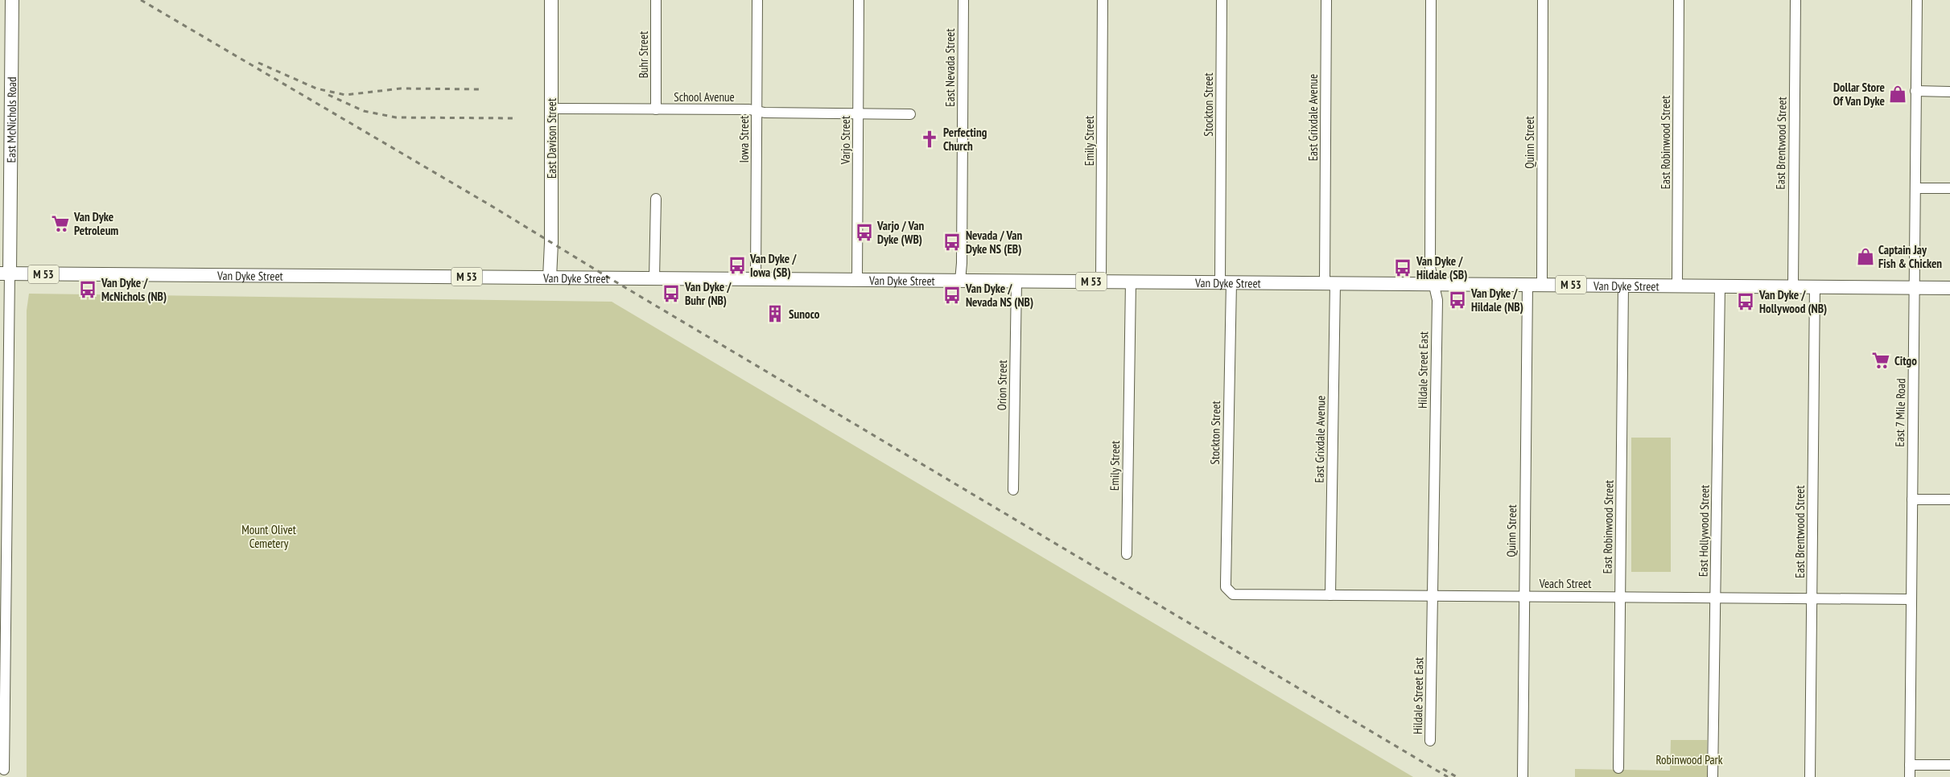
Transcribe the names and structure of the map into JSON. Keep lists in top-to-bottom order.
{
  "streets": {
    "main road": [
      "East McNichols Road",
      "East Davison Street",
      "M 53",
      "Van Dyke Street"
    ],
    "street": [
      "Buhr Street",
      "East Nevada Street",
      "School Avenue",
      "Stockton Street",
      "East Grixdale Avenue",
      "Iowa Street",
      "Varjo Street",
      "Emily Street",
      "Quinn Street",
      "East Robinwood Street",
      "East Brentwood Street",
      "Hildale Street East",
      "Orion Street",
      "East 7 Mile Road",
      "East Hollywood Street",
      "Veach Street"
    ]
  },
  "crossings": [
    ["Buhr Street", "School Avenue"],
    ["East Nevada Street", "Van Dyke Street"],
    ["School Avenue", "East Davison Street"],
    ["School Avenue", "Iowa Street"],
    ["School Avenue", "Varjo Street"],
    ["Stockton Street", "Van Dyke Street"],
    ["Stockton Street", "Veach Street"],
    ["East Grixdale Avenue", "Van Dyke Street"],
    ["East Grixdale Avenue", "Veach Street"],
    ["East McNichols Road", "Van Dyke Street"],
    ["East Davison Street", "Van Dyke Street"],
    ["Iowa Street", "Van Dyke Street"],
    ["Varjo Street", "Van Dyke Street"],
    ["Emily Street", "Van Dyke Street"],
    ["Quinn Street", "Van Dyke Street"],
    ["Quinn Street", "Veach Street"],
    ["East Robinwood Street", "Van Dyke Street"],
    ["East Robinwood Street", "Veach Street"],
    ["East Brentwood Street", "Van Dyke Street"],
    ["East Brentwood Street", "Veach Street"],
    ["Van Dyke Street", "Hildale Street East"],
    ["Van Dyke Street", "Orion Street"],
    ["Van Dyke Street", "East 7 Mile Road"],
    ["Van Dyke Street", "East Hollywood Street"],
    ["Hildale Street East", "Veach Street"],
    ["East 7 Mile Road", "Veach Street"],
    ["East Hollywood Street", "Veach Street"]
  ],
  "parks": ["Mount Olivet Cemetery", "Robinwood Park"],
  "places": {
    "shop": ["Dollar Store Of Van Dyke", "Captain Jay Fish & Chicken"],
    "church": ["Perfecting Church"],
    "supermarket": ["Van Dyke Petroleum", "Citgo"],
    "bus stop": [
      "Varjo / Van Dyke (WB)",
      "Nevada / Van Dyke NS (EB)",
      "Van Dyke / Iowa (SB)",
      "Van Dyke / Hildale (SB)",
      "Van Dyke / McNichols (NB)",
      "Van Dyke / Buhr (NB)",
      "Van Dyke / Nevada NS (NB)",
      "Van Dyke / Hildale (NB)",
      "Van Dyke / Hollywood (NB)"
    ],
    "building": ["Sunoco"]
  }
}
